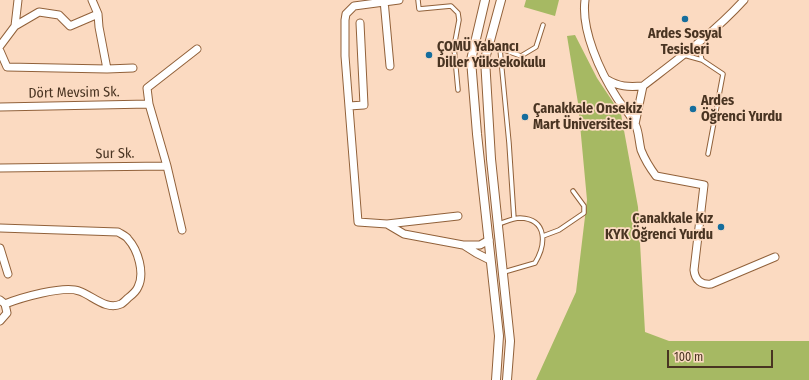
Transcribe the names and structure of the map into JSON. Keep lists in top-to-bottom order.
{
  "streets": {
    "street": ["Dört Mevsim Sk.", "Sur Sk."]
  },
  "places": [
    "Ardes Sosyal Tesisleri",
    "ÇOMÜ Yabancı Diller Yüksekokulu",
    "Ardes Öğrenci Yurdu",
    "Çanakkale Onsekiz Mart Üniversitesi",
    "Çanakkale Kız KYK Öğrenci Yurdu"
  ],
  "scale_bar": "100 m"
}
